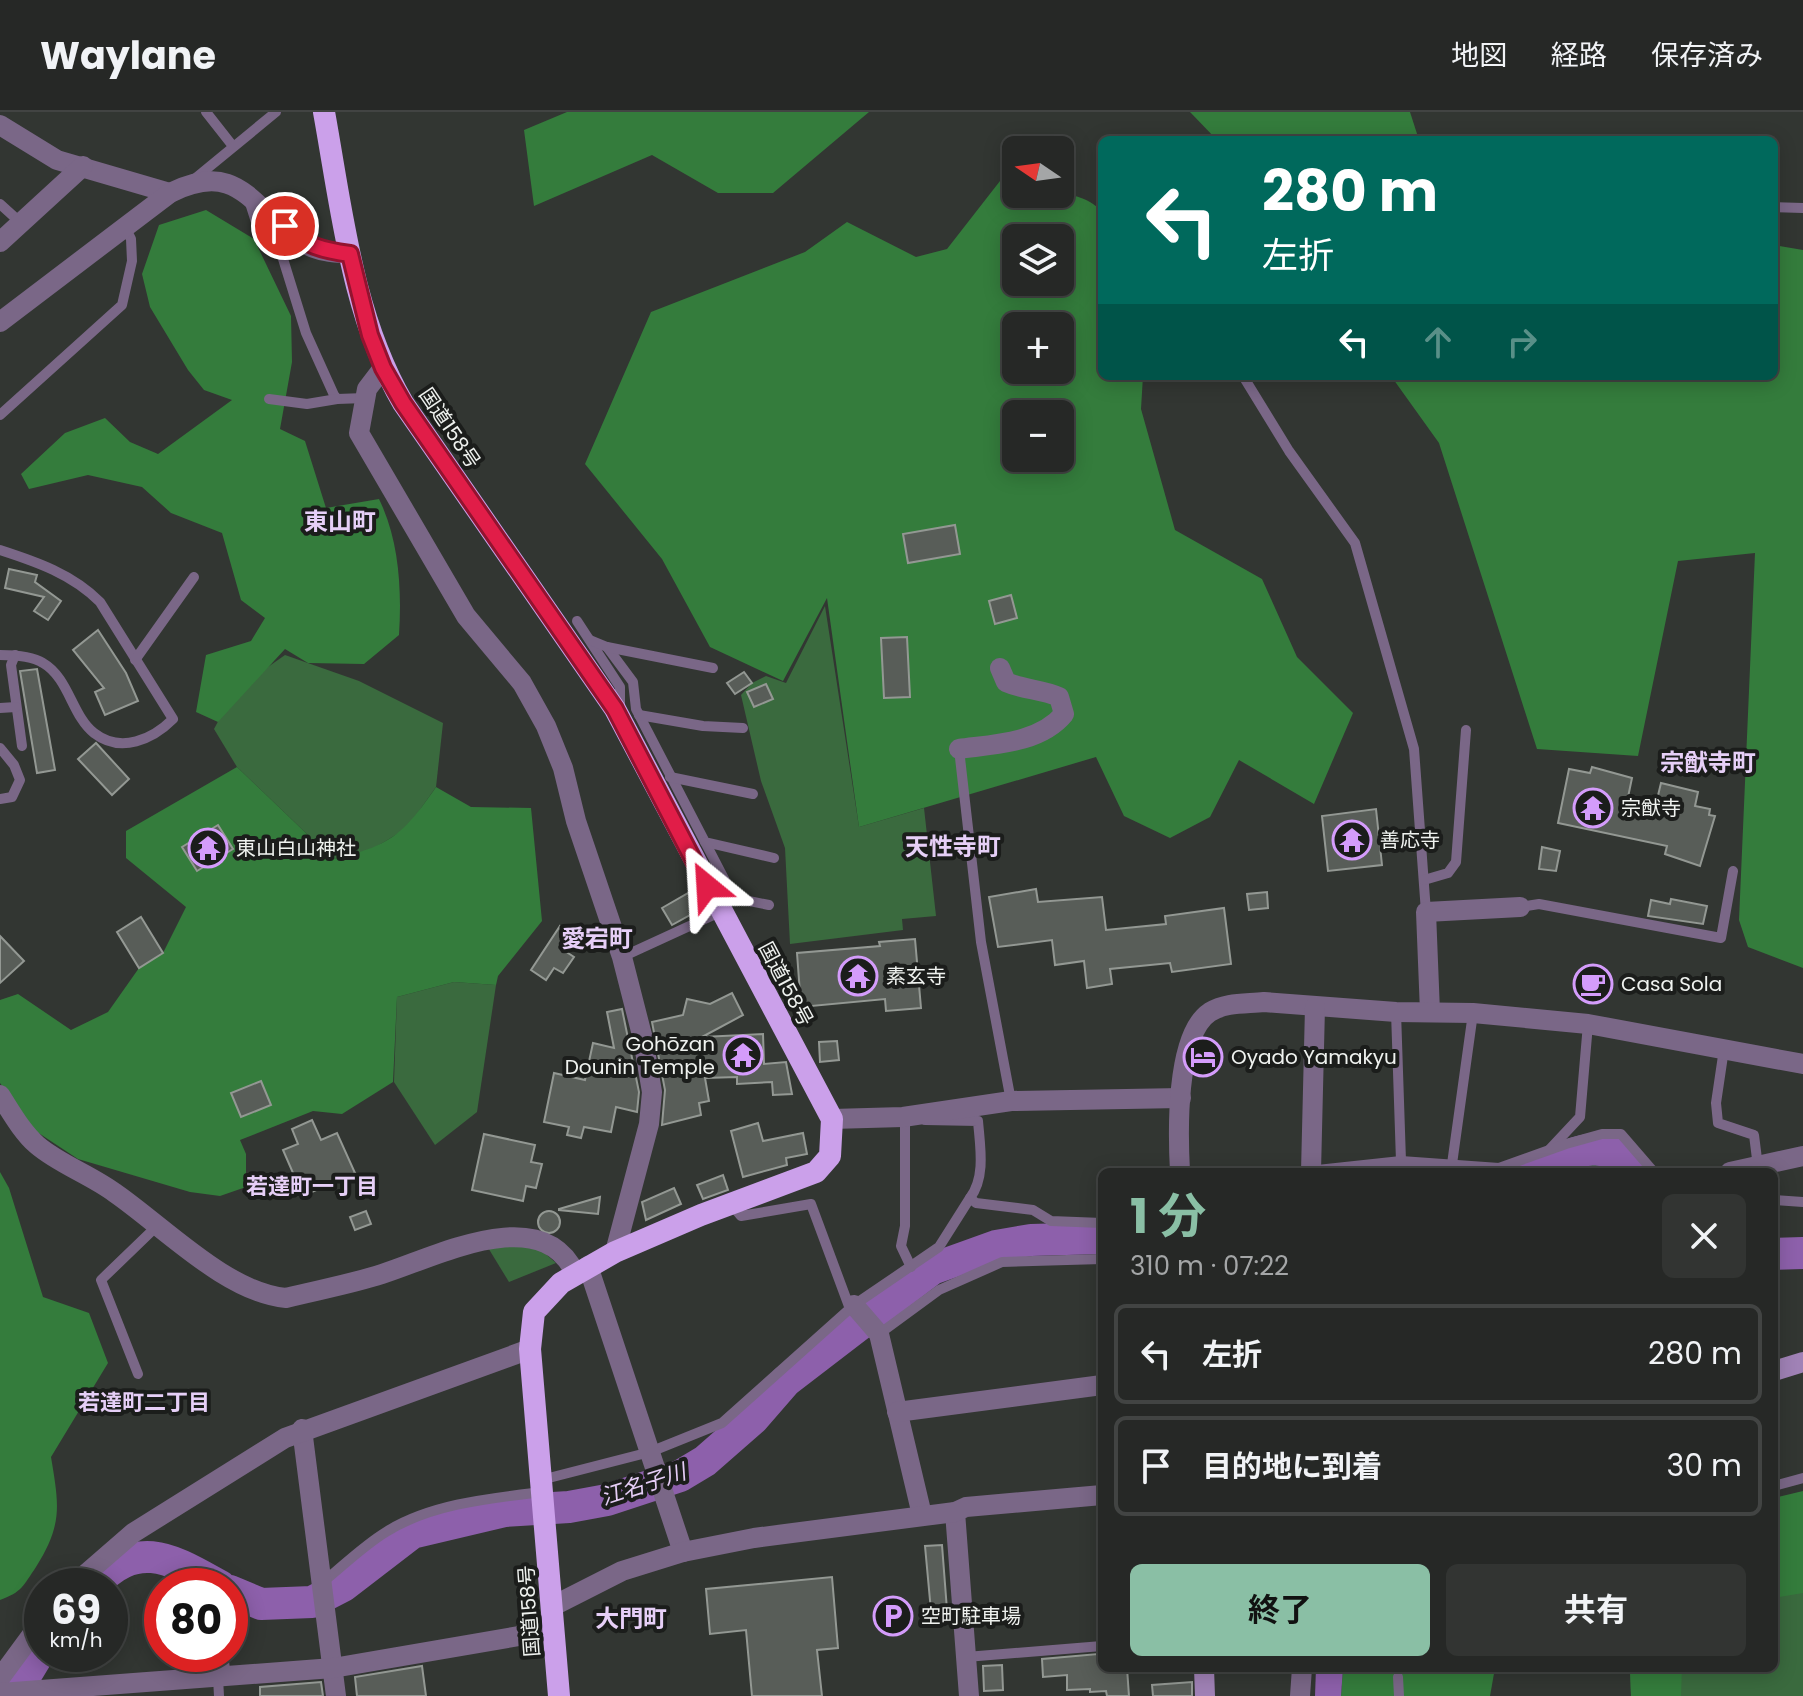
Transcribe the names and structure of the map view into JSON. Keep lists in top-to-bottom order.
{
  "streets": {
    "highway": ["国道158号"]
  },
  "districts": [
    "東山町",
    "宗猷寺町",
    "天性寺町",
    "愛宕町",
    "若達町一丁目",
    "若達町二丁目",
    "大門町"
  ],
  "water": ["江名子川"],
  "places": {
    "temple": [
      "宗猷寺",
      "善応寺",
      "東山白山神社",
      "素玄寺",
      "Gohōzan Dounin Temple"
    ],
    "cafe": ["Casa Sola"],
    "hotel": ["Oyado Yamakyu"],
    "parking": ["空町駐車場"]
  },
  "north": "left",
  "page": {
    "header": "Waylane",
    "nav": ["地図", "経路", "保存済み"],
    "map_buttons": ["+", "−"],
    "turn": ["280 m", "左折"],
    "heading": ["1 分", "310 m · 07:22"],
    "list": [
      {
        "name": "左折",
        "value": "280 m"
      },
      {
        "name": "目的地に到着",
        "value": "30 m"
      }
    ],
    "buttons": ["終了", "共有"],
    "speed": "69 km/h",
    "limit": "80"
  }
}
